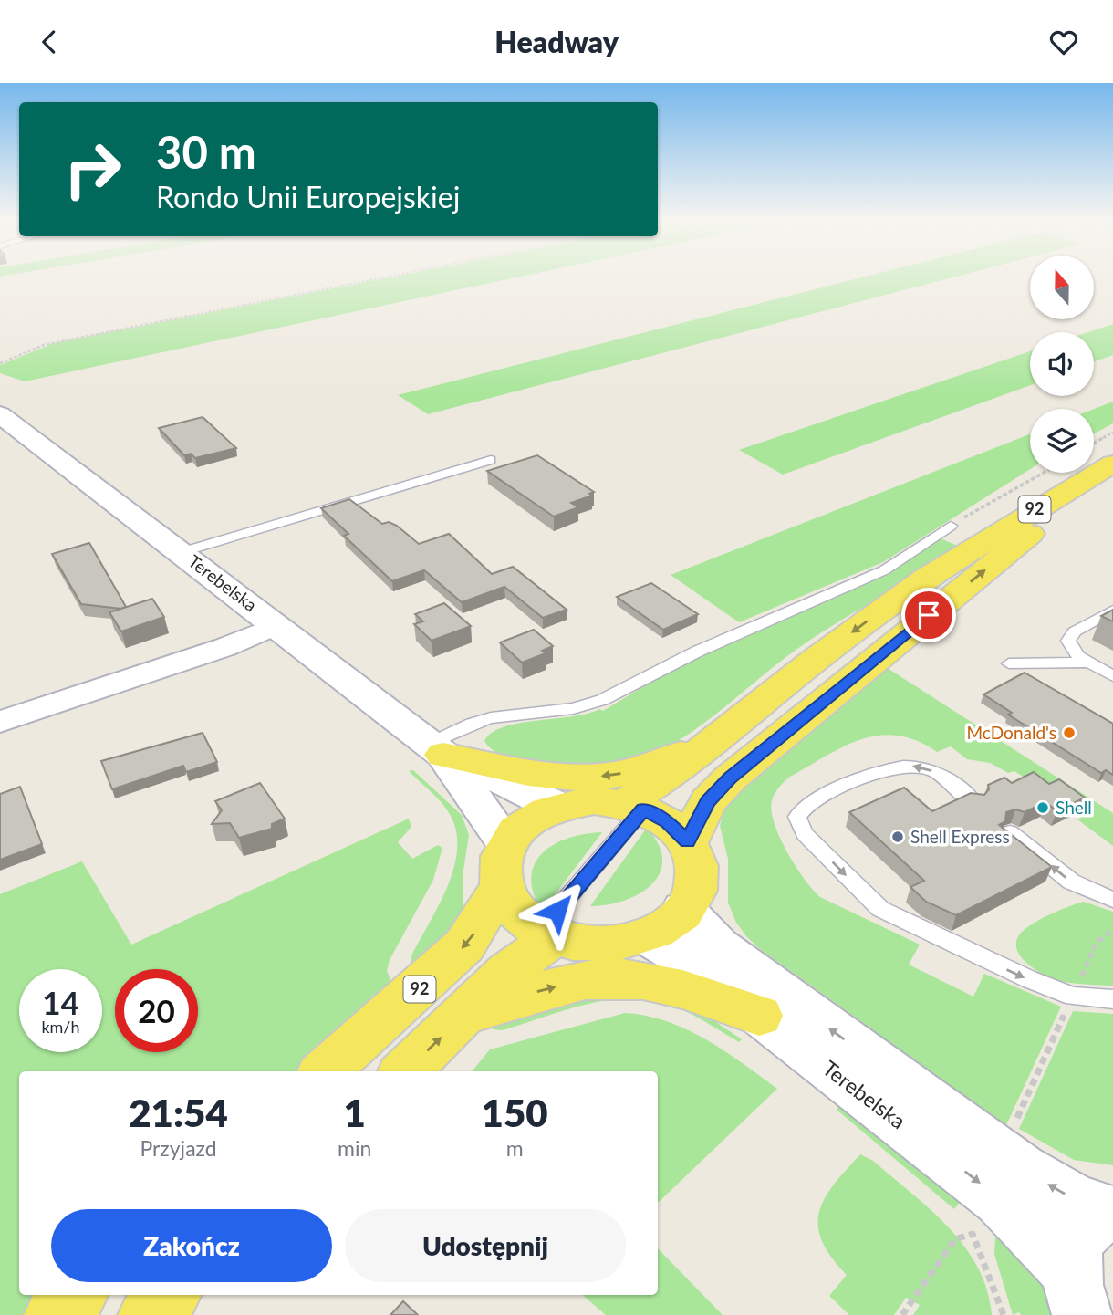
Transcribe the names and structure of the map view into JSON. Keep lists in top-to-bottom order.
{
  "streets": {
    "main road": ["92"],
    "street": ["Terebelska"]
  },
  "crossings": [
    ["92", "Terebelska"]
  ],
  "places": ["McDonald's", "Shell", "Shell Express"],
  "north": "top",
  "page": {
    "header": "Headway",
    "turn": ["30 m", "Rondo Unii Europejskiej"],
    "speed": "14 km/h",
    "limit": "20",
    "eta": [
      "21:54",
      "Przyjazd",
      "1",
      "min",
      "150",
      "m"
    ],
    "buttons": ["Zakończ", "Udostępnij"]
  }
}
